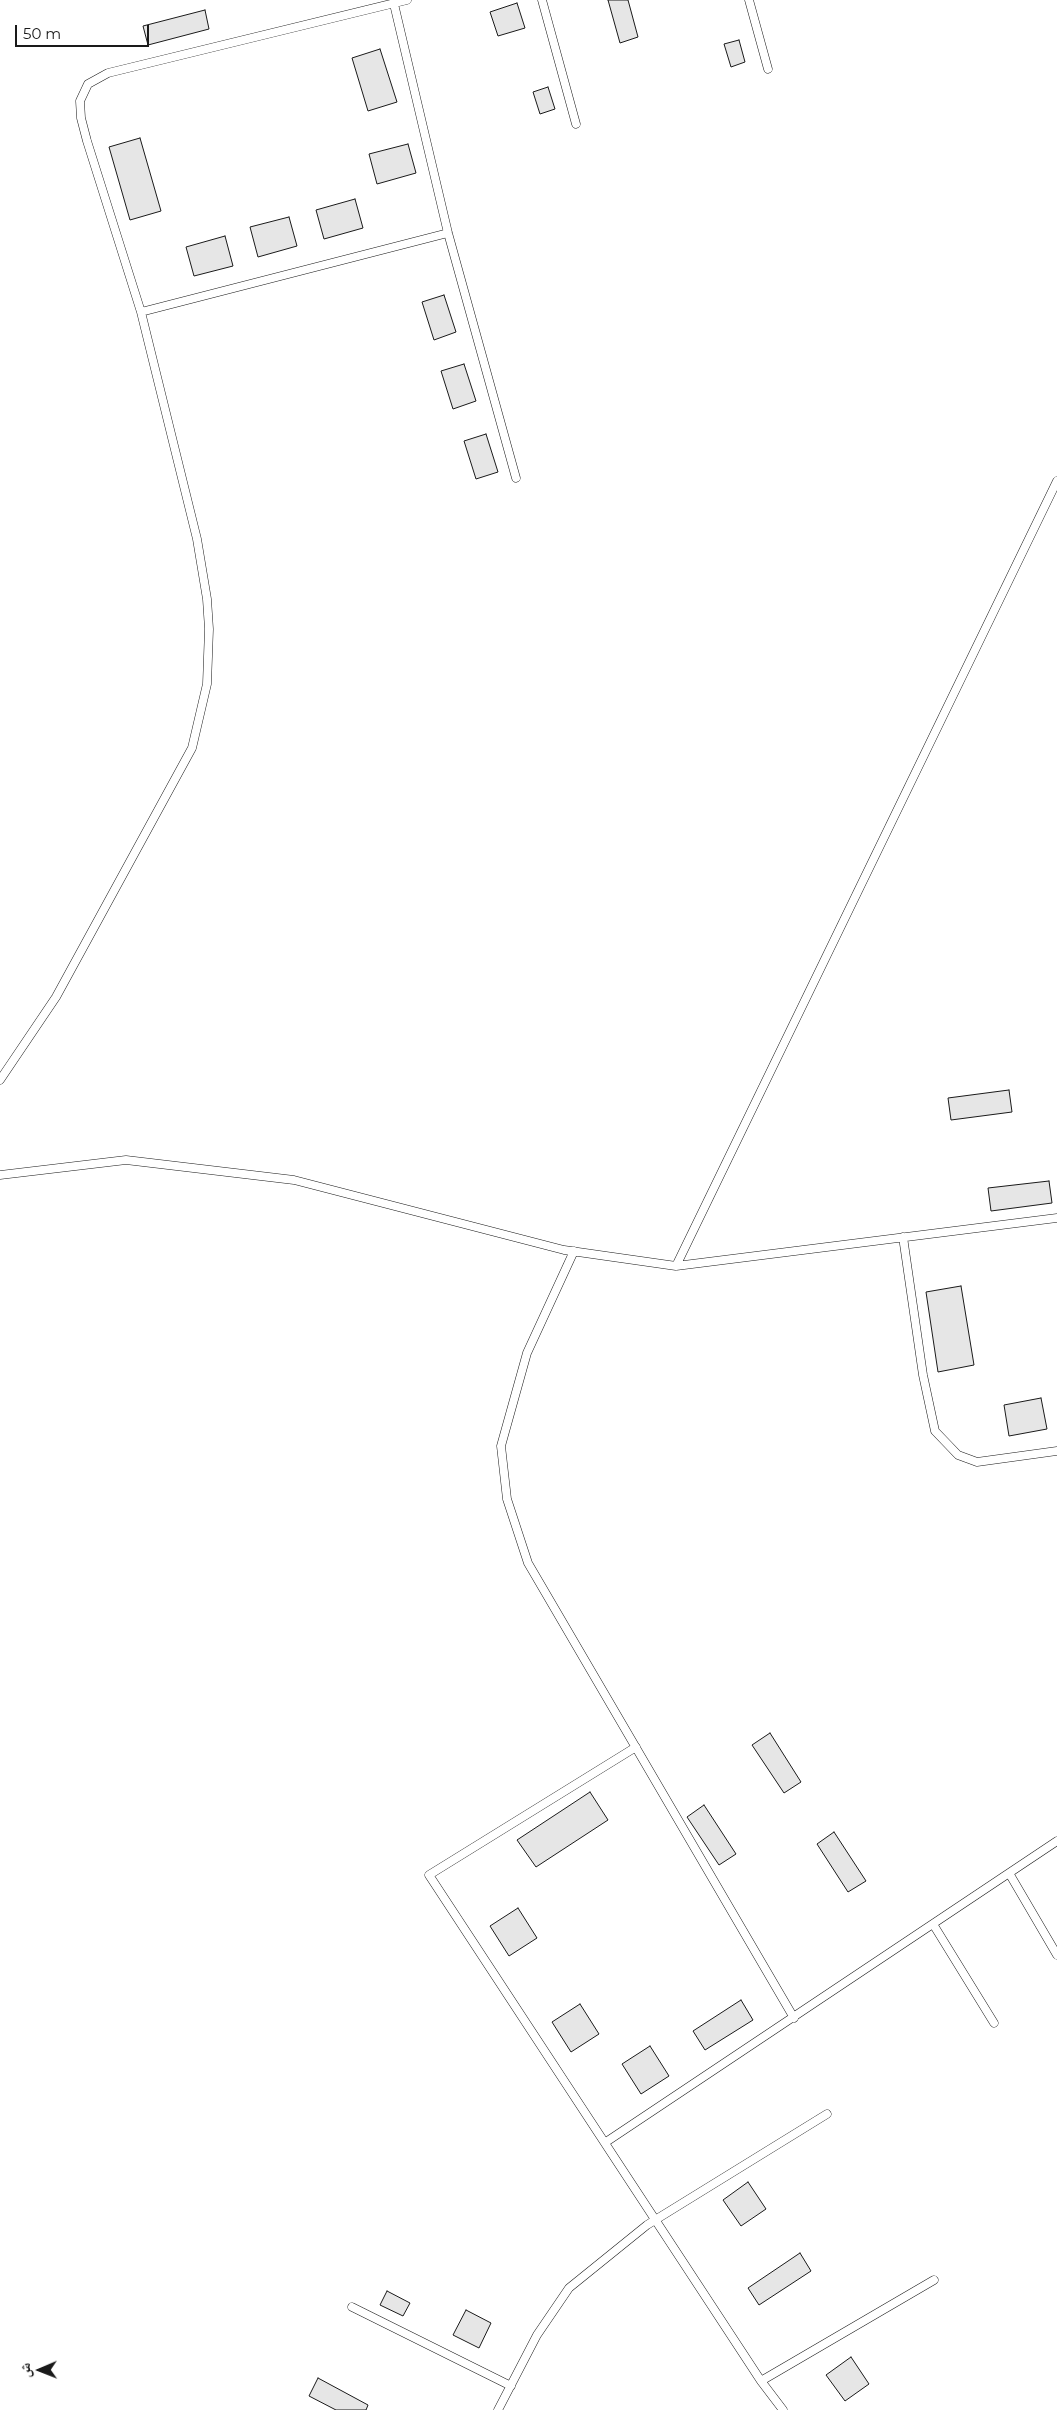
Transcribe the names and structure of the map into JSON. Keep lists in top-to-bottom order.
{
  "scale_bar": "50 m",
  "north": "left"
}
